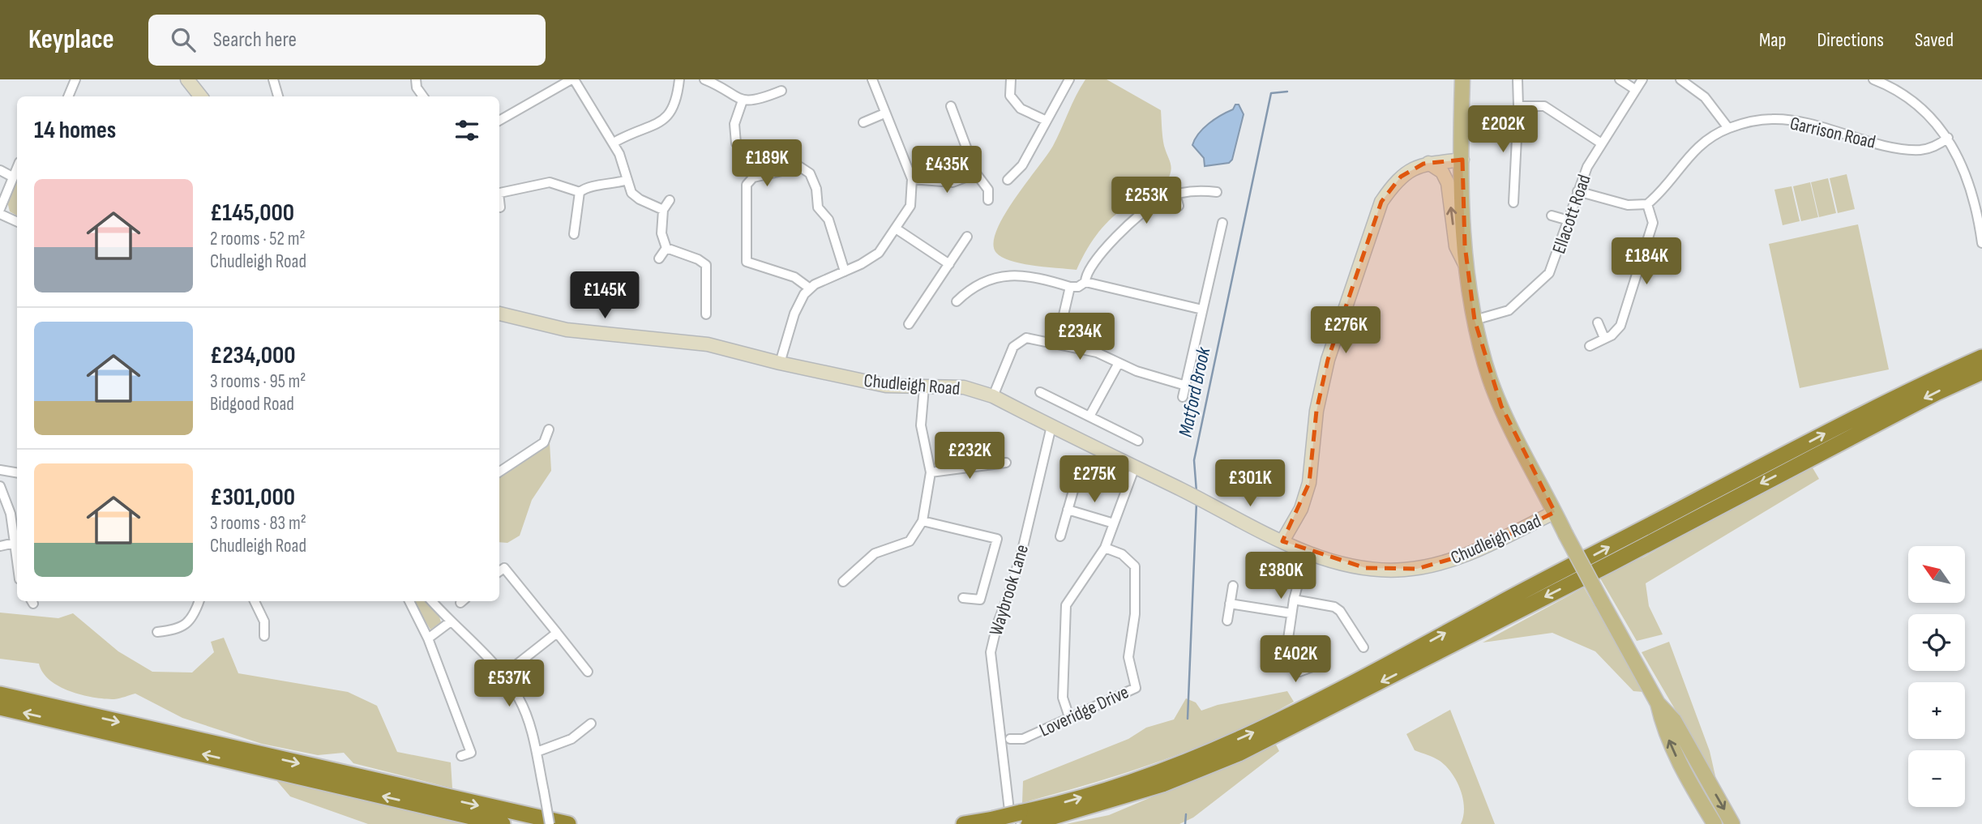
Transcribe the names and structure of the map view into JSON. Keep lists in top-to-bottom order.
{
  "streets": {
    "street": [
      "Garrison Road",
      "Ellacott Road",
      "Chudleigh Road",
      "Waybrook Lane",
      "Loveridge Drive"
    ]
  },
  "crossings": [
    ["Chudleigh Road", "Waybrook Lane"]
  ],
  "water": ["Matford Brook"],
  "north": "top left",
  "page": {
    "header": "Keyplace",
    "search": "Search here",
    "nav": ["Map", "Directions", "Saved"],
    "heading": "14 homes",
    "price": [
      "£202K",
      "£189K",
      "£435K",
      "£253K",
      "£184K",
      "£145K",
      "£276K",
      "£234K",
      "£232K",
      "£275K",
      "£301K",
      "£380K",
      "£402K",
      "£537K"
    ],
    "list": [
      {
        "name": "£145,000",
        "note": "2 rooms · 52 m² · Chudleigh Road"
      },
      {
        "name": "£234,000",
        "note": "3 rooms · 95 m² · Bidgood Road"
      },
      {
        "name": "£301,000",
        "note": "3 rooms · 83 m² · Chudleigh Road"
      }
    ],
    "map_buttons": ["+", "−"]
  }
}
